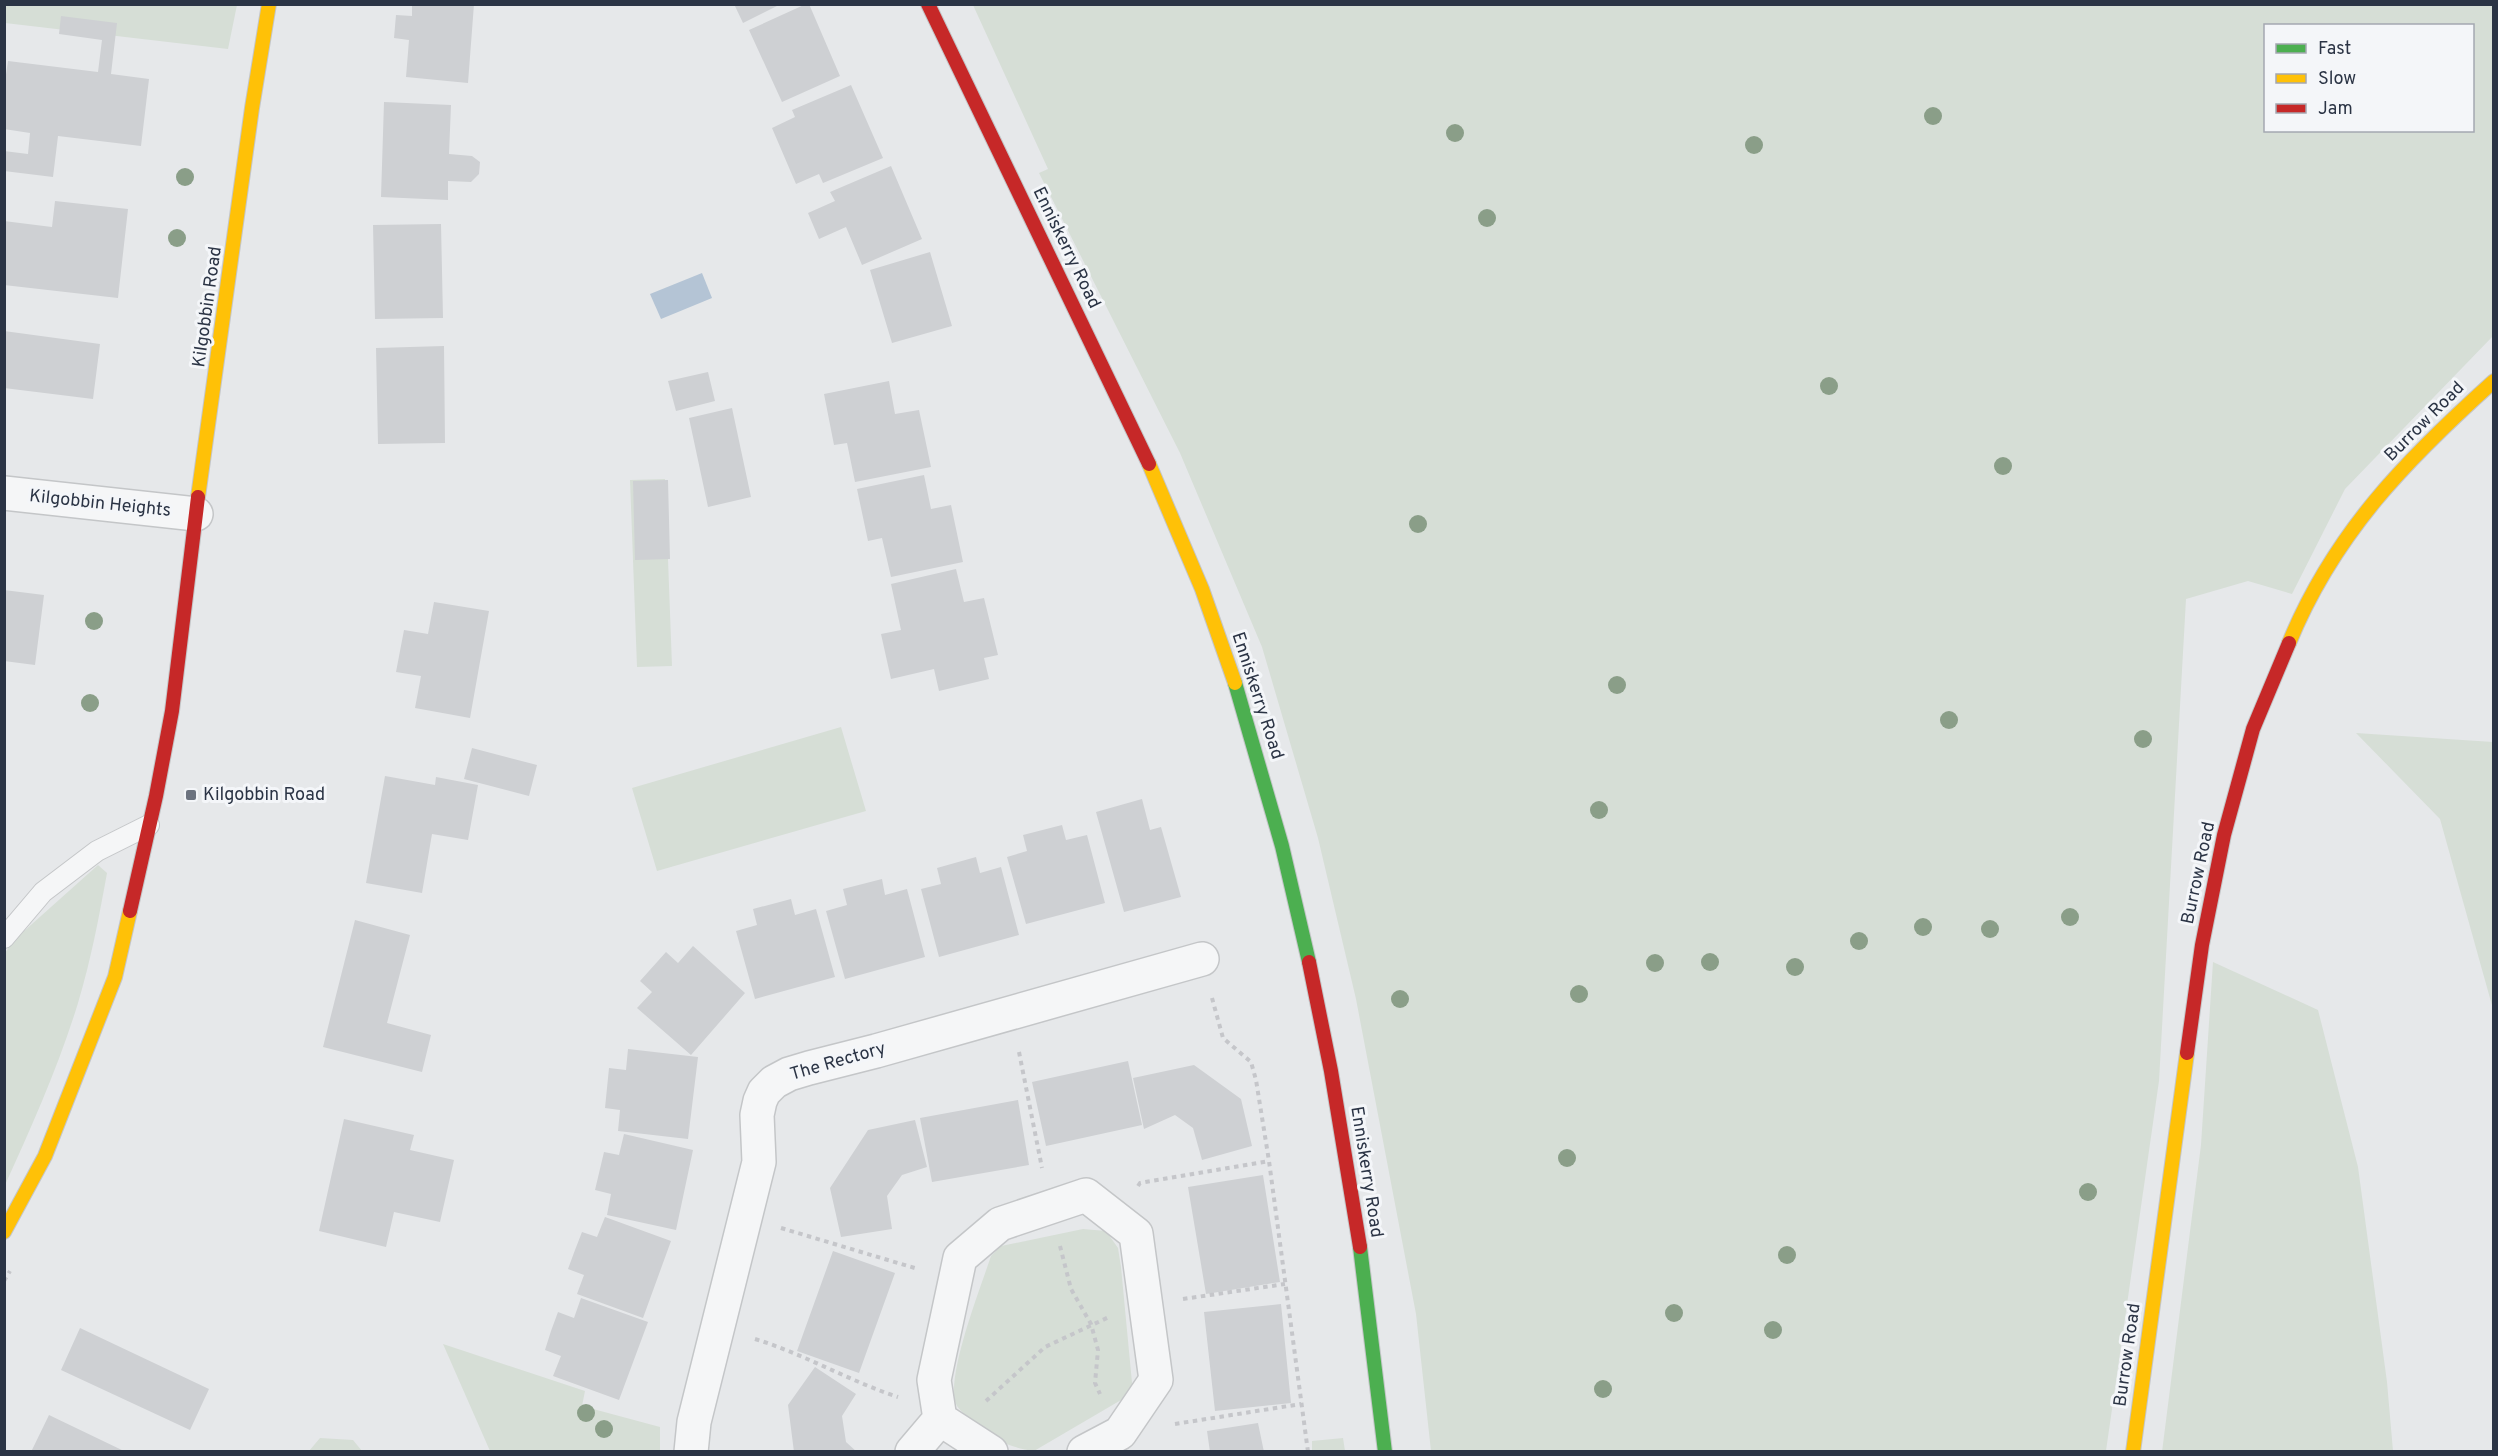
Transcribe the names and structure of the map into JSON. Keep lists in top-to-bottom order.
{
  "streets": {
    "street": [
      "Enniskerry Road",
      "Kilgobbin Road",
      "Burrow Road",
      "Kilgobbin Heights",
      "The Rectory"
    ]
  },
  "crossings": [
    ["Kilgobbin Road", "Kilgobbin Heights"]
  ],
  "places": {
    "transit": ["Kilgobbin Road"]
  },
  "legend": ["Fast", "Slow", "Jam"]
}
